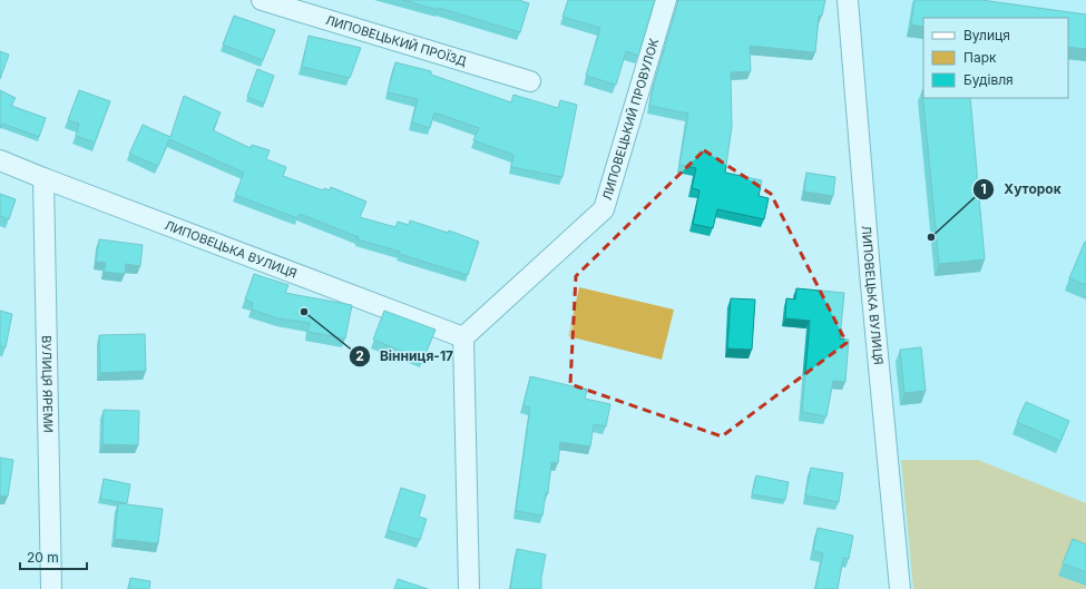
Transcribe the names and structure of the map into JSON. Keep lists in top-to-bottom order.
{
  "streets": {
    "street": [
      "ЛИПОВЕЦЬКИЙ ПРОЇЗД",
      "ЛИПОВЕЦЬКИЙ ПРОВУЛОК",
      "ЛИПОВЕЦЬКА ВУЛИЦЯ",
      "ВУЛИЦЯ ЯРЕМИ"
    ]
  },
  "crossings": [
    ["ЛИПОВЕЦЬКИЙ ПРОВУЛОК", "ЛИПОВЕЦЬКА ВУЛИЦЯ"],
    ["ЛИПОВЕЦЬКА ВУЛИЦЯ", "ВУЛИЦЯ ЯРЕМИ"]
  ],
  "places": ["Хуторок", "Вінниця-17"],
  "legend": ["Вулиця", "Парк", "Будівля"],
  "scale_bar": "20 m"
}
